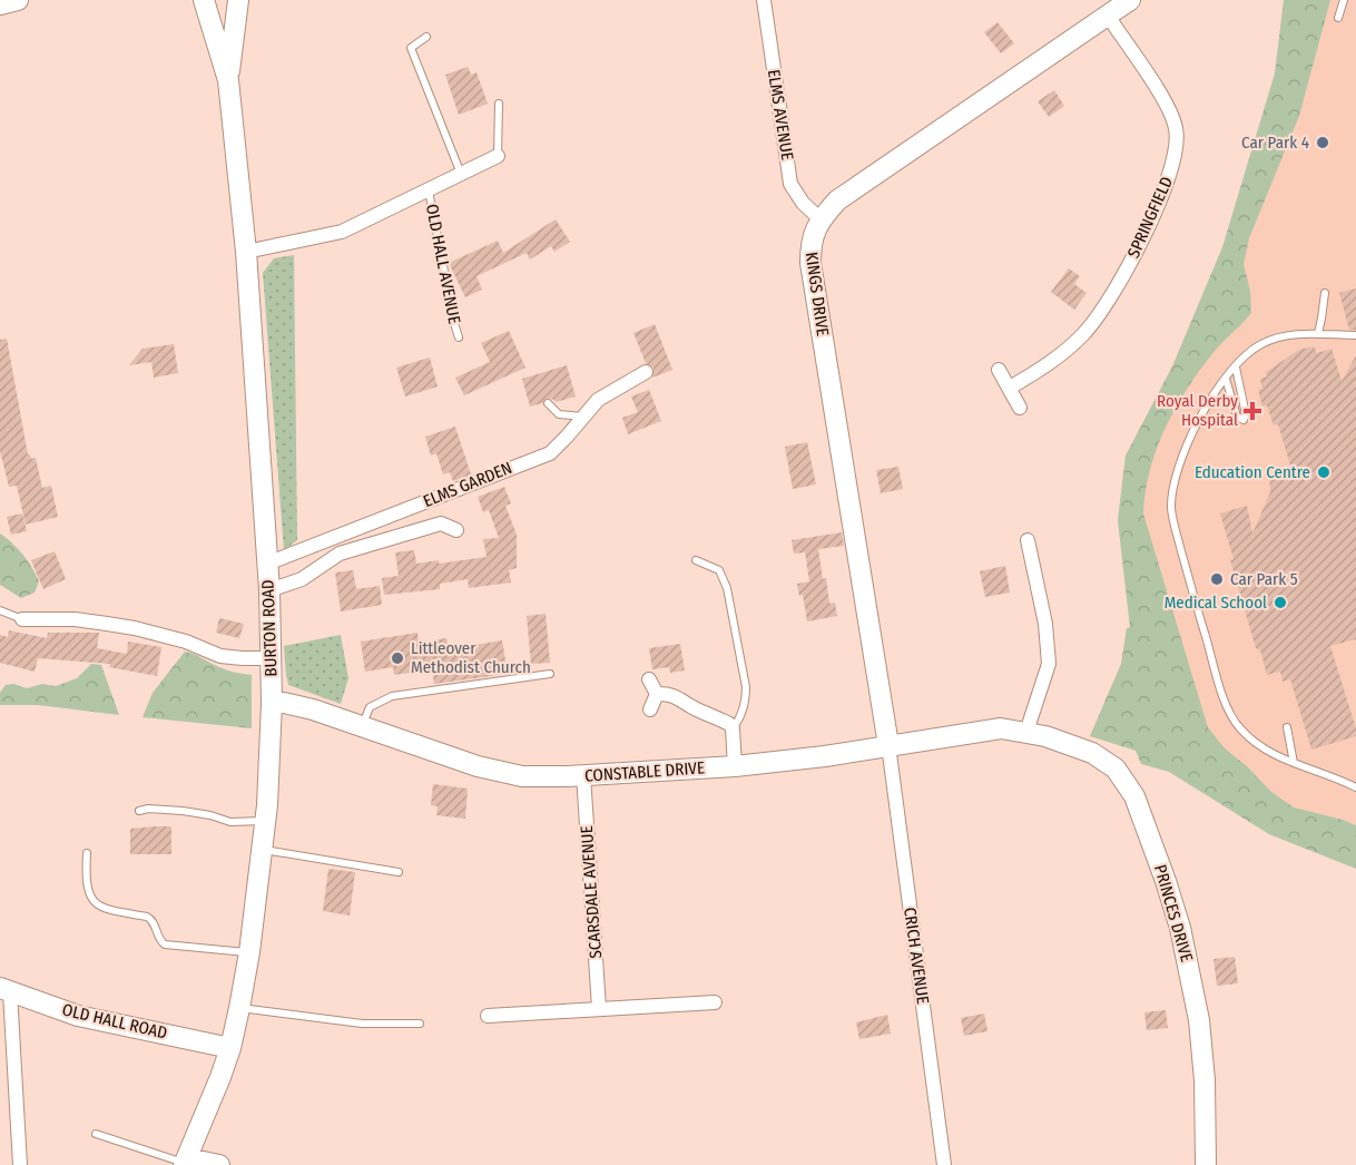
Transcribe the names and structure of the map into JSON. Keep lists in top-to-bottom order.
{
  "streets": {
    "street": [
      "ELMS AVENUE",
      "SPRINGFIELD",
      "OLD HALL AVENUE",
      "KINGS DRIVE",
      "ELMS GARDEN",
      "BURTON ROAD",
      "CONSTABLE DRIVE",
      "SCARSDALE AVENUE",
      "PRINCES DRIVE",
      "CRICH AVENUE",
      "OLD HALL ROAD"
    ]
  },
  "crossings": [
    ["ELMS AVENUE", "KINGS DRIVE"],
    ["SPRINGFIELD", "KINGS DRIVE"],
    ["OLD HALL AVENUE", "BURTON ROAD"],
    ["KINGS DRIVE", "CONSTABLE DRIVE"],
    ["KINGS DRIVE", "CRICH AVENUE"],
    ["ELMS GARDEN", "BURTON ROAD"],
    ["BURTON ROAD", "CONSTABLE DRIVE"],
    ["BURTON ROAD", "OLD HALL ROAD"],
    ["CONSTABLE DRIVE", "SCARSDALE AVENUE"],
    ["CONSTABLE DRIVE", "PRINCES DRIVE"],
    ["CONSTABLE DRIVE", "CRICH AVENUE"]
  ],
  "places": {
    "other": [
      "Car Park 4",
      "Education Centre",
      "Car Park 5",
      "Medical School",
      "Littleover Methodist Church"
    ],
    "health": ["Royal Derby Hospital"]
  }
}
